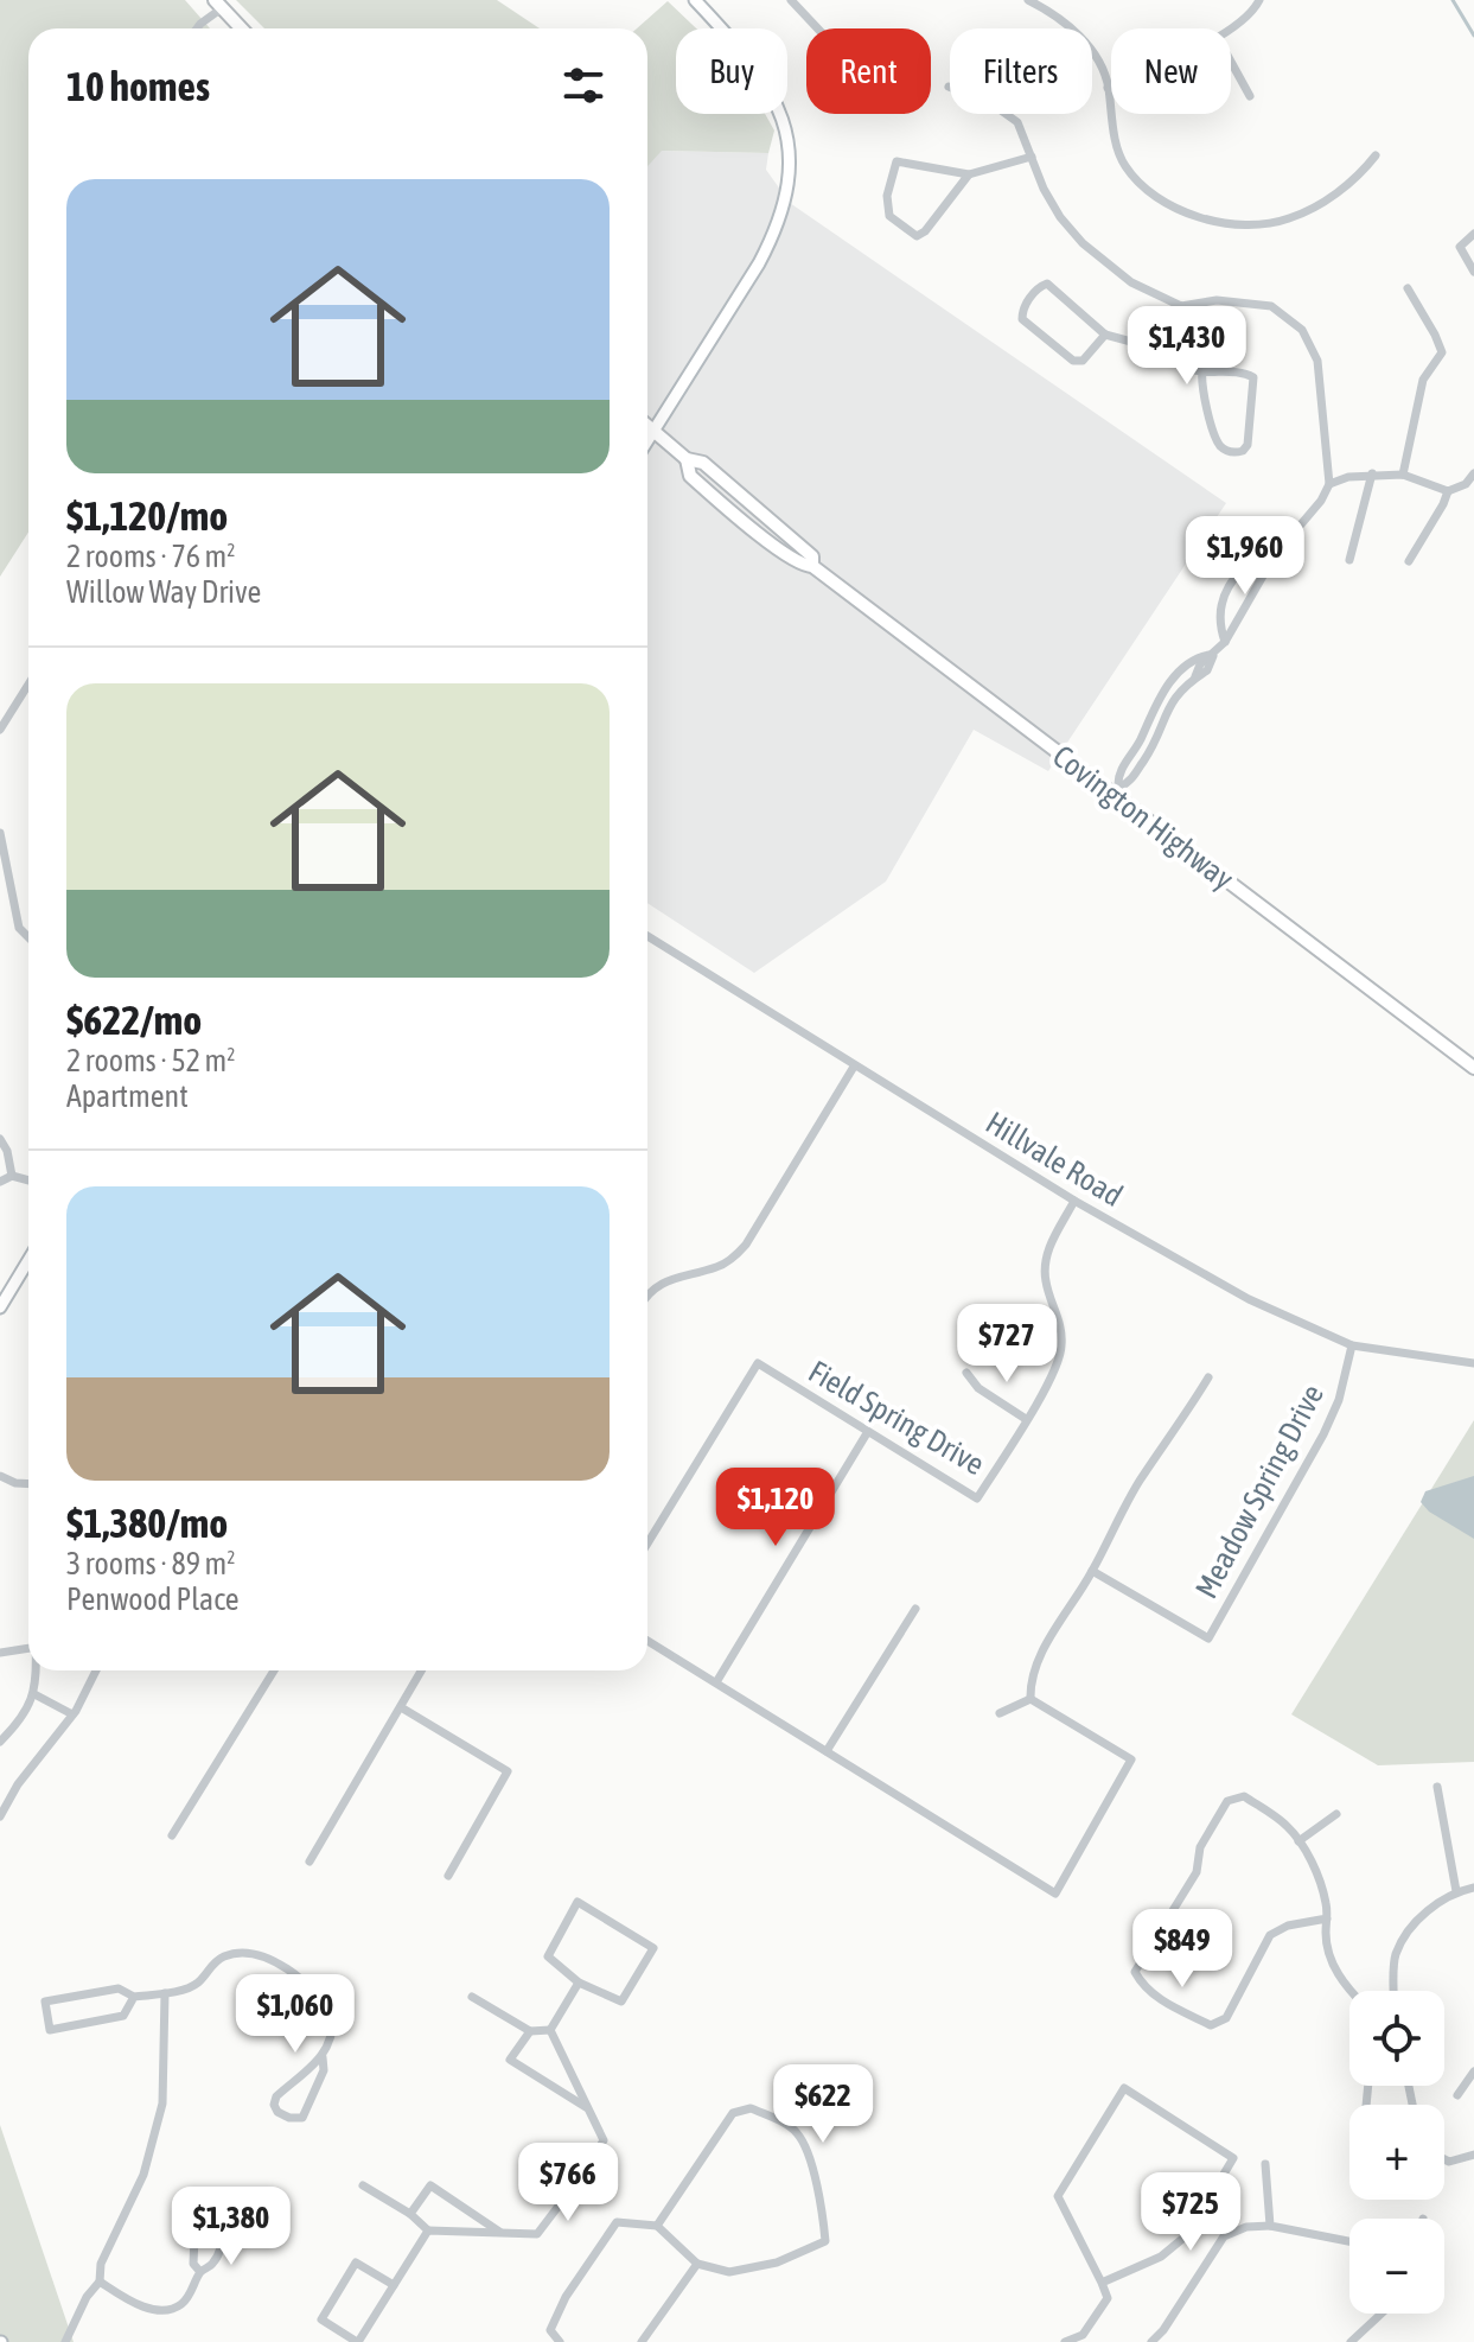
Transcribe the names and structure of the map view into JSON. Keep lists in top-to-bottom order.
{
  "streets": {
    "main road": ["Covington Highway"],
    "street": ["Hillvale Road", "Field Spring Drive", "Meadow Spring Drive"]
  },
  "crossings": [
    ["Hillvale Road", "Field Spring Drive"],
    ["Hillvale Road", "Meadow Spring Drive"]
  ],
  "page": {
    "chip": [
      "Buy",
      "Rent",
      "Filters",
      "New"
    ],
    "heading": "10 homes",
    "list": [
      {
        "name": "$1,120/mo",
        "note": "2 rooms · 76 m² · Willow Way Drive"
      },
      {
        "name": "$622/mo",
        "note": "2 rooms · 52 m² · Apartment"
      },
      {
        "name": "$1,380/mo",
        "note": "3 rooms · 89 m² · Penwood Place"
      }
    ],
    "price": [
      "$1,430",
      "$1,960",
      "$727",
      "$1,120",
      "$849",
      "$1,060",
      "$622",
      "$766",
      "$725",
      "$1,380"
    ],
    "map_buttons": ["+", "−"]
  }
}
